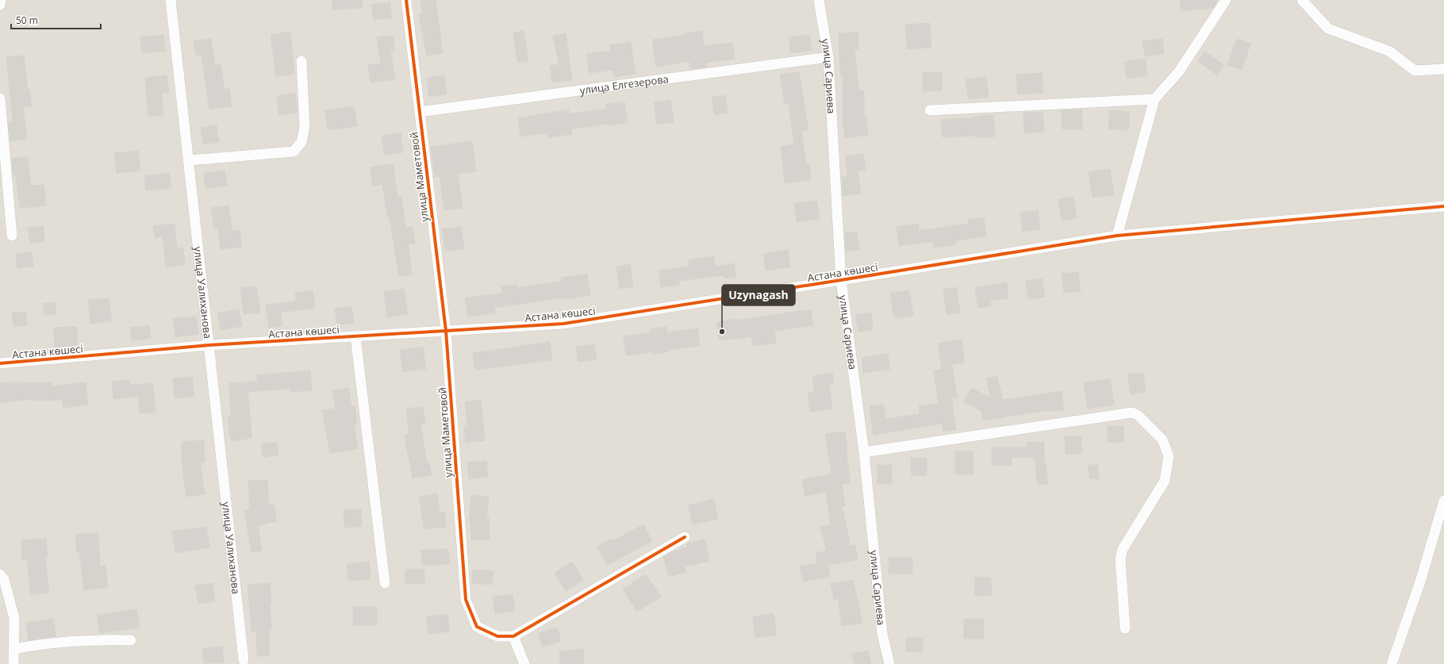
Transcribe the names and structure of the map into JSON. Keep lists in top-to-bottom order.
{
  "streets": {
    "street": [
      "улица Сариева",
      "улица Елгезерова",
      "улица Маметовой",
      "Астана көшесі",
      "улица Уалиханова"
    ]
  },
  "crossings": [
    ["улица Сариева", "улица Елгезерова"],
    ["улица Сариева", "Астана көшесі"],
    ["улица Елгезерова", "улица Маметовой"],
    ["улица Маметовой", "Астана көшесі"],
    ["Астана көшесі", "улица Уалиханова"]
  ],
  "places": ["Uzynagash"],
  "scale_bar": "50 m"
}
